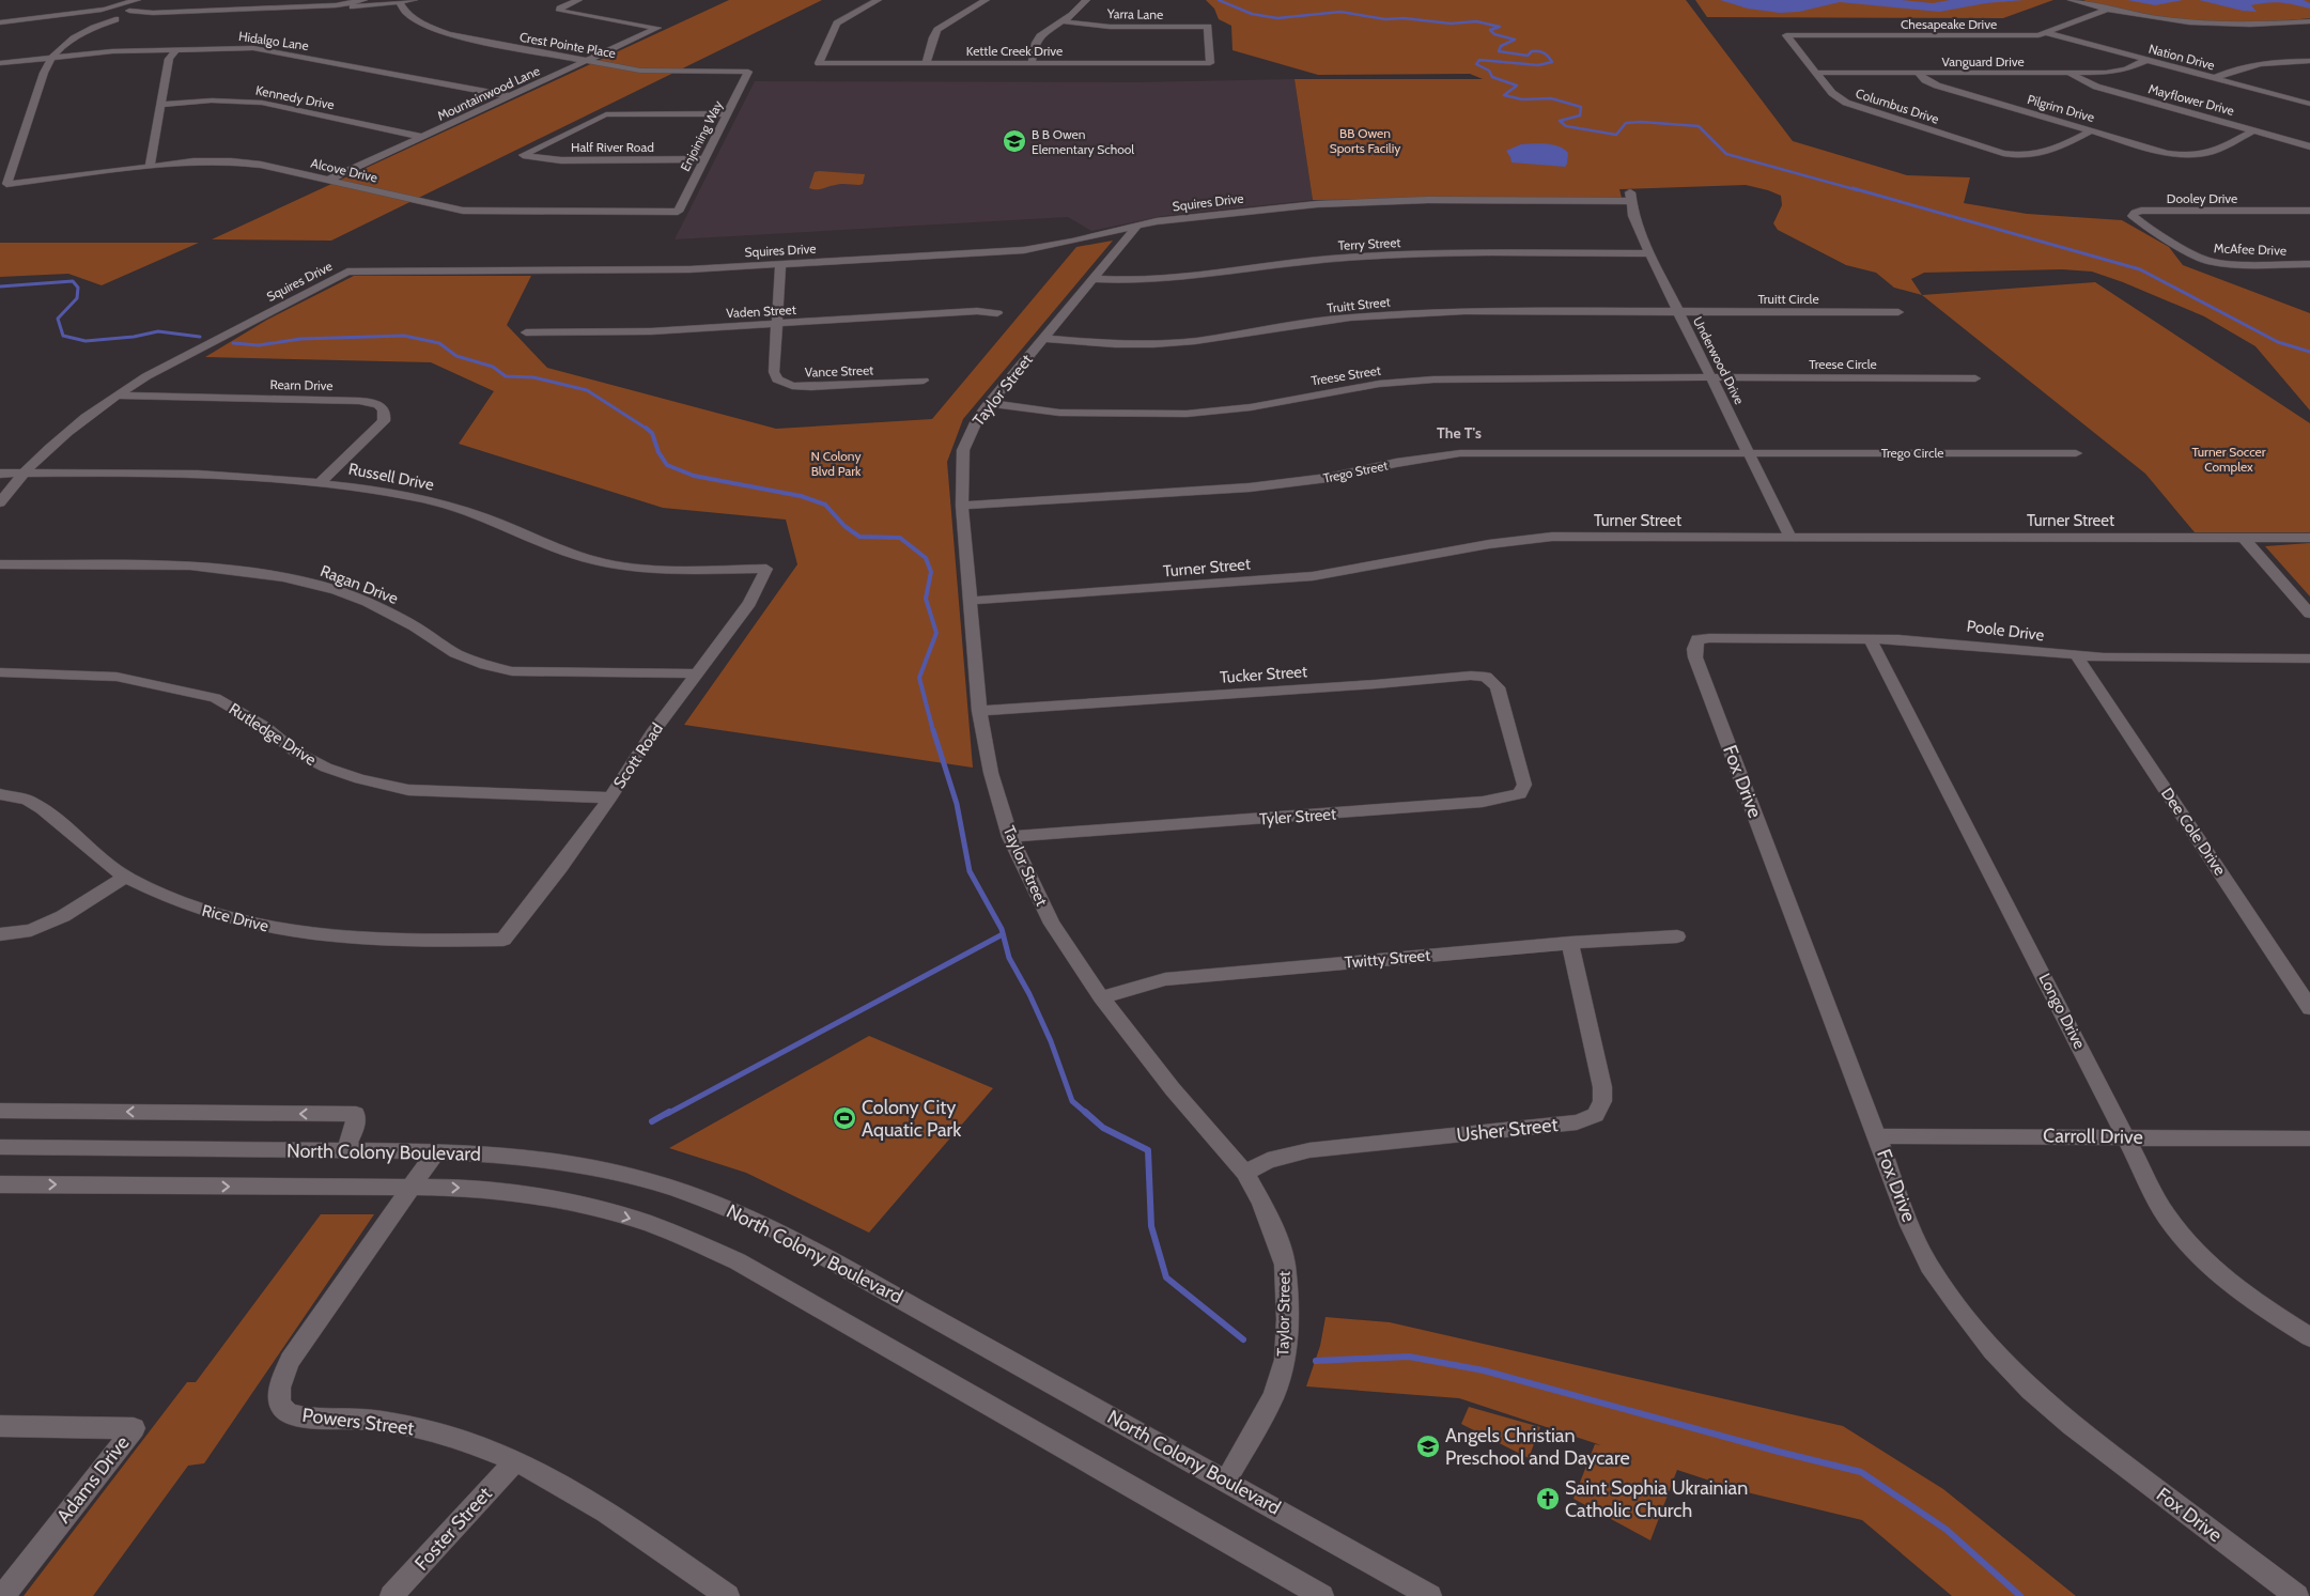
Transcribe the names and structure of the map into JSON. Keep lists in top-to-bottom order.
{
  "streets": {
    "street": [
      "Yarra Lane",
      "Chesapeake Drive",
      "Hidalgo Lane",
      "Crest Pointe Place",
      "Kettle Creek Drive",
      "Nation Drive",
      "Vanguard Drive",
      "Mountainwood Lane",
      "Kennedy Drive",
      "Mayflower Drive",
      "Columbus Drive",
      "Pilgrim Drive",
      "Enjoining Way",
      "Half River Road",
      "Alcove Drive",
      "Dooley Drive",
      "Squires Drive",
      "Terry Street",
      "McAfee Drive",
      "Truitt Circle",
      "Truitt Street",
      "Vaden Street",
      "Underwood Drive",
      "Treese Circle",
      "Vance Street",
      "Treese Street",
      "Rearn Drive",
      "Taylor Street",
      "Trego Circle",
      "Trego Street",
      "Russell Drive",
      "Turner Street",
      "Ragan Drive",
      "Poole Drive",
      "Tucker Street",
      "Rutledge Drive",
      "Scott Road",
      "Fox Drive",
      "Tyler Street",
      "Dee Cole Drive",
      "Rice Drive",
      "Twitty Street",
      "Longo Drive",
      "Usher Street",
      "Carroll Drive",
      "North Colony Boulevard",
      "Powers Street",
      "Adams Drive",
      "Foster Street"
    ]
  },
  "crossings": [
    ["Yarra Lane", "Kettle Creek Drive"],
    ["Chesapeake Drive", "Nation Drive"],
    ["Chesapeake Drive", "Columbus Drive"],
    ["Hidalgo Lane", "Mountainwood Lane"],
    ["Hidalgo Lane", "Alcove Drive"],
    ["Crest Pointe Place", "Mountainwood Lane"],
    ["Crest Pointe Place", "Enjoining Way"],
    ["Nation Drive", "Vanguard Drive"],
    ["Vanguard Drive", "Mayflower Drive"],
    ["Vanguard Drive", "Columbus Drive"],
    ["Vanguard Drive", "Pilgrim Drive"],
    ["Mountainwood Lane", "Kennedy Drive"],
    ["Mountainwood Lane", "Alcove Drive"],
    ["Mayflower Drive", "Pilgrim Drive"],
    ["Columbus Drive", "Pilgrim Drive"],
    ["Enjoining Way", "Half River Road"],
    ["Enjoining Way", "Alcove Drive"],
    ["Dooley Drive", "McAfee Drive"],
    ["Squires Drive", "Underwood Drive"],
    ["Squires Drive", "Vance Street"],
    ["Squires Drive", "Rearn Drive"],
    ["Squires Drive", "Taylor Street"],
    ["Squires Drive", "Russell Drive"],
    ["Terry Street", "Underwood Drive"],
    ["Terry Street", "Taylor Street"],
    ["Truitt Circle", "Truitt Street"],
    ["Truitt Circle", "Underwood Drive"],
    ["Truitt Street", "Underwood Drive"],
    ["Truitt Street", "Taylor Street"],
    ["Vaden Street", "Vance Street"],
    ["Underwood Drive", "Treese Circle"],
    ["Underwood Drive", "Treese Street"],
    ["Underwood Drive", "Trego Circle"],
    ["Underwood Drive", "Trego Street"],
    ["Underwood Drive", "Turner Street"],
    ["Treese Circle", "Treese Street"],
    ["Treese Street", "Taylor Street"],
    ["Rearn Drive", "Russell Drive"],
    ["Taylor Street", "Trego Street"],
    ["Taylor Street", "Turner Street"],
    ["Taylor Street", "Tucker Street"],
    ["Taylor Street", "Tyler Street"],
    ["Taylor Street", "Twitty Street"],
    ["Taylor Street", "Usher Street"],
    ["Taylor Street", "North Colony Boulevard"],
    ["Trego Circle", "Trego Street"],
    ["Russell Drive", "Scott Road"],
    ["Ragan Drive", "Scott Road"],
    ["Poole Drive", "Fox Drive"],
    ["Poole Drive", "Dee Cole Drive"],
    ["Poole Drive", "Longo Drive"],
    ["Tucker Street", "Tyler Street"],
    ["Rutledge Drive", "Scott Road"],
    ["Scott Road", "Rice Drive"],
    ["Fox Drive", "Carroll Drive"],
    ["Twitty Street", "Usher Street"],
    ["Longo Drive", "Carroll Drive"],
    ["North Colony Boulevard", "Powers Street"],
    ["Powers Street", "Foster Street"]
  ],
  "districts": ["The T's"],
  "parks": ["BB Owen Sports Faciliy", "Turner Soccer Complex", "N Colony Blvd Park"],
  "places": {
    "school or university": ["B B Owen Elementary School", "Angels Christian Preschool and Daycare"],
    "sports": ["Colony City Aquatic Park"],
    "church": ["Saint Sophia Ukrainian Catholic Church"]
  }
}
